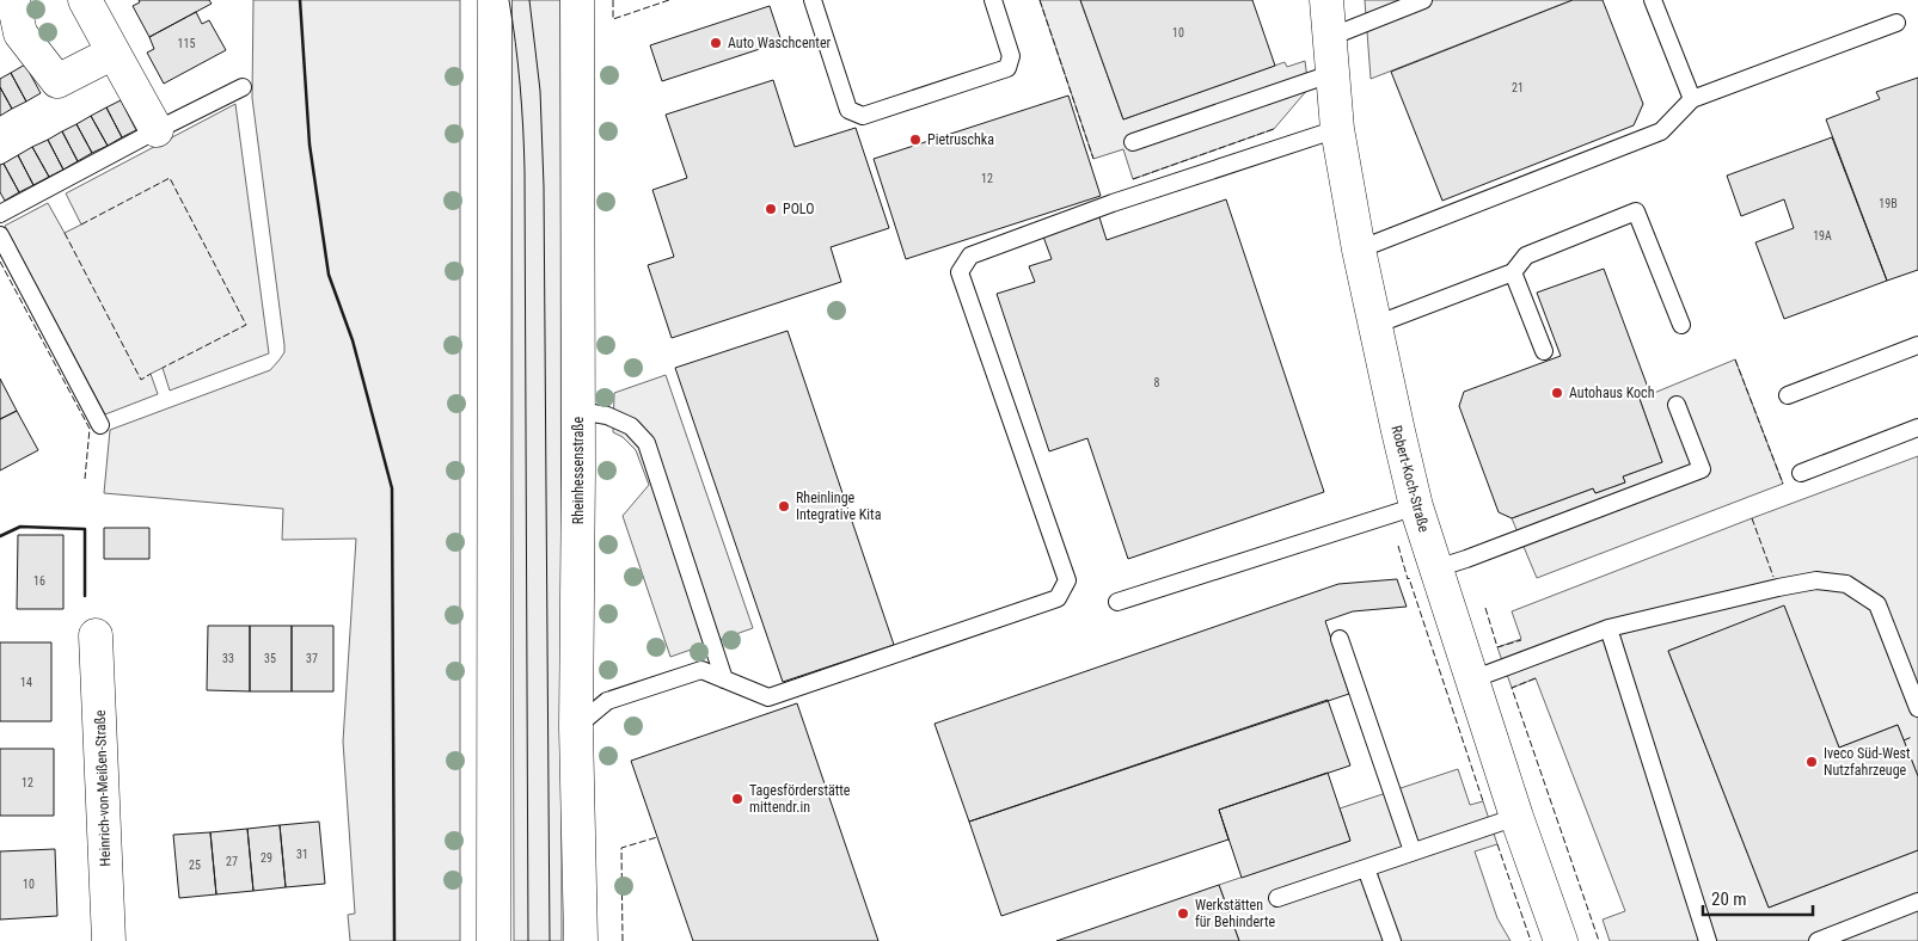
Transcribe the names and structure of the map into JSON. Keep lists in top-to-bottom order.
{
  "streets": {
    "main road": ["Rheinhessenstraße", "Robert-Koch-Straße", "Heinrich-von-Meißen-Straße"]
  },
  "places": [
    "Auto Waschcenter",
    "Pietruschka",
    "POLO",
    "Autohaus Koch",
    "Rheinlinge Integrative Kita",
    "Iveco Süd-West Nutzfahrzeuge",
    "Tagesförderstätte mittendr.in",
    "Werkstätten für Behinderte"
  ],
  "house_numbers": [
    "10",
    "115",
    "21",
    "12",
    "19B",
    "19A",
    "8",
    "16",
    "33",
    "35",
    "37",
    "14",
    "12",
    "31",
    "29",
    "27",
    "25",
    "10"
  ],
  "scale_bar": "20 m"
}
